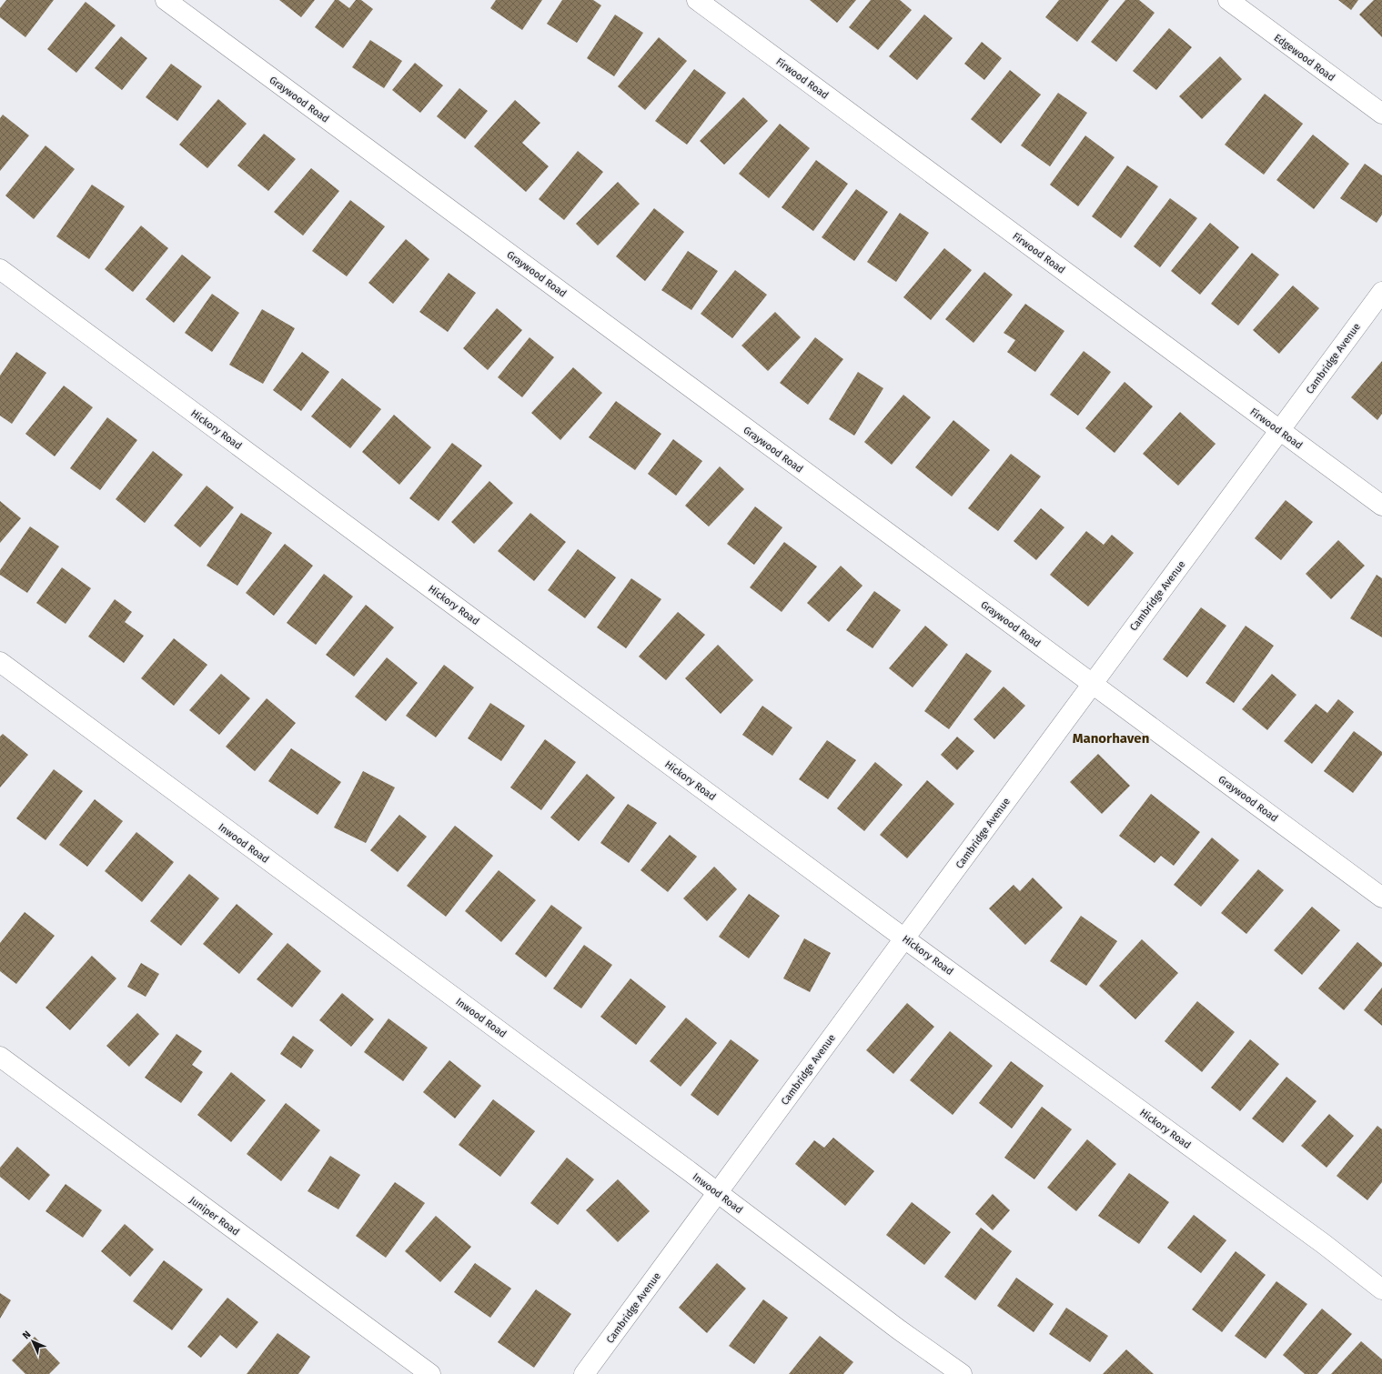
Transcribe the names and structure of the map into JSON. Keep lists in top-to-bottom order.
{
  "streets": {
    "street": [
      "Edgewood Road",
      "Firwood Road",
      "Graywood Road",
      "Cambridge Avenue",
      "Hickory Road",
      "Inwood Road",
      "Juniper Road"
    ]
  },
  "crossings": [
    ["Firwood Road", "Cambridge Avenue"],
    ["Graywood Road", "Cambridge Avenue"],
    ["Cambridge Avenue", "Hickory Road"],
    ["Cambridge Avenue", "Inwood Road"]
  ],
  "districts": ["Manorhaven"],
  "north": "top left"
}
